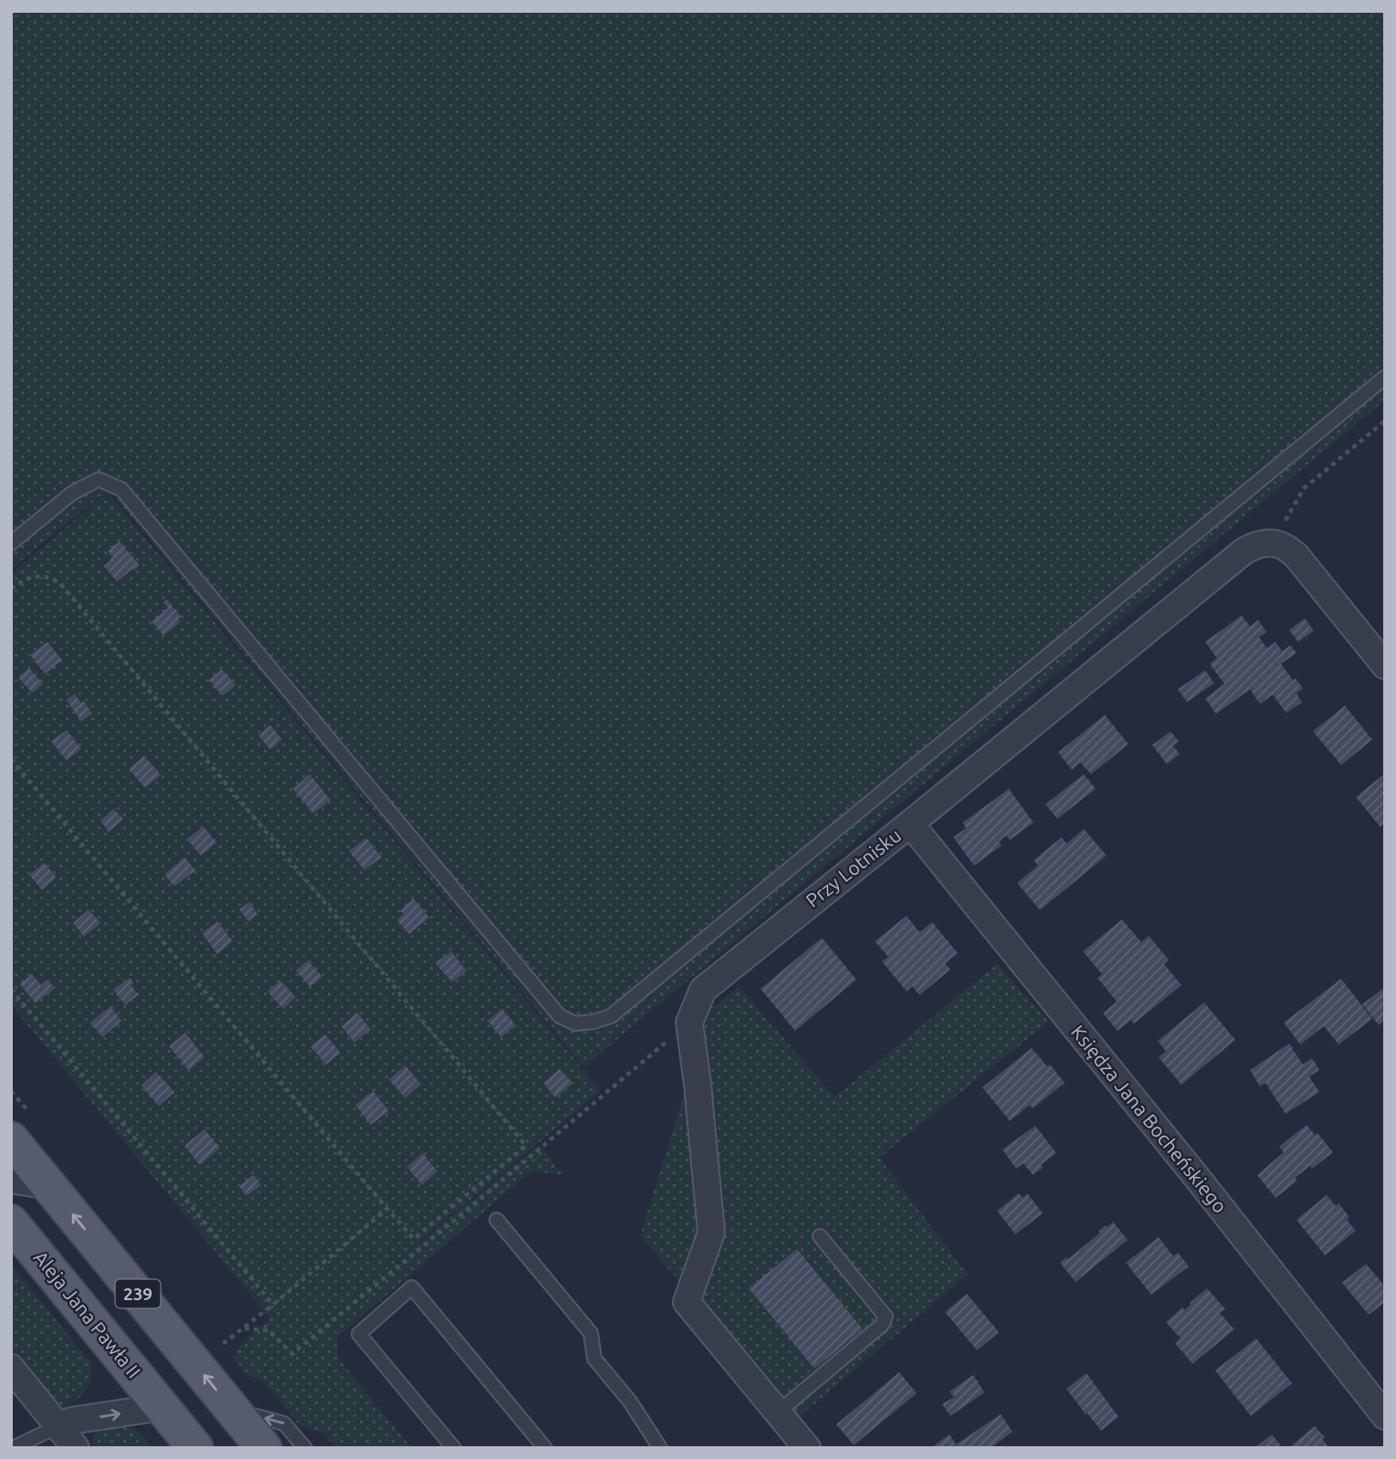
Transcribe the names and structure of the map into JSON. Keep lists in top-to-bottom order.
{
  "streets": {
    "main road": ["239", "Aleja Jana Pawła II"],
    "street": ["Przy Lotnisku", "Księdza Jana Bocheńskiego"]
  },
  "crossings": [
    ["Przy Lotnisku", "Księdza Jana Bocheńskiego"]
  ]
}
